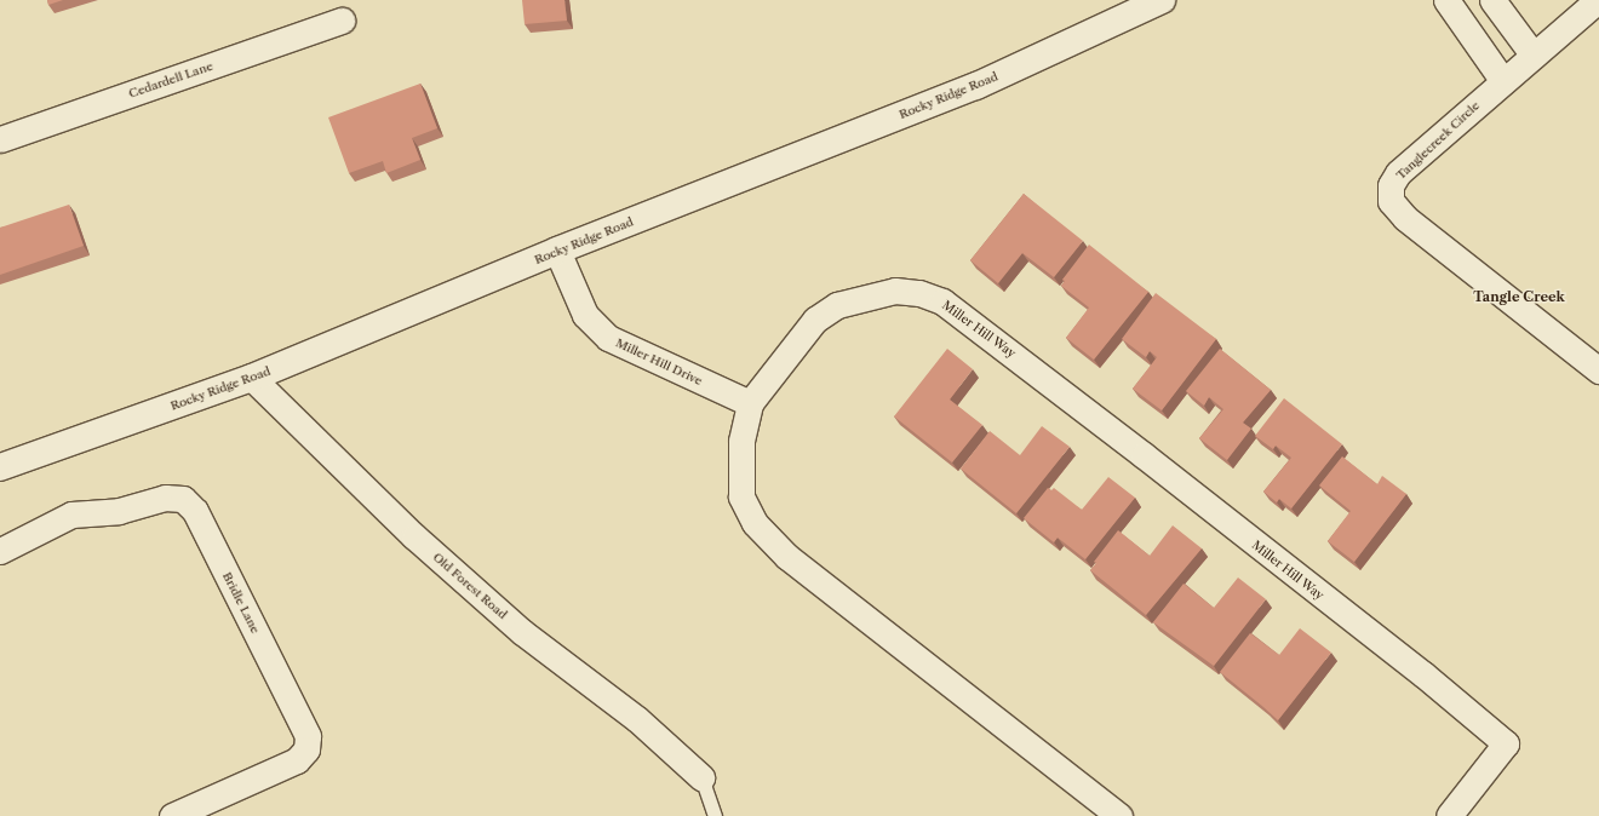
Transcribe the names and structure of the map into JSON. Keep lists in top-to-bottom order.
{
  "streets": {
    "main road": ["Rocky Ridge Road"],
    "street": [
      "Cedardell Lane",
      "Tanglecreek Circle",
      "Miller Hill Way",
      "Miller Hill Drive",
      "Old Forest Road",
      "Bridle Lane"
    ]
  },
  "crossings": [
    ["Rocky Ridge Road", "Miller Hill Drive"],
    ["Rocky Ridge Road", "Old Forest Road"],
    ["Miller Hill Way", "Miller Hill Drive"]
  ],
  "districts": ["Tangle Creek"]
}
